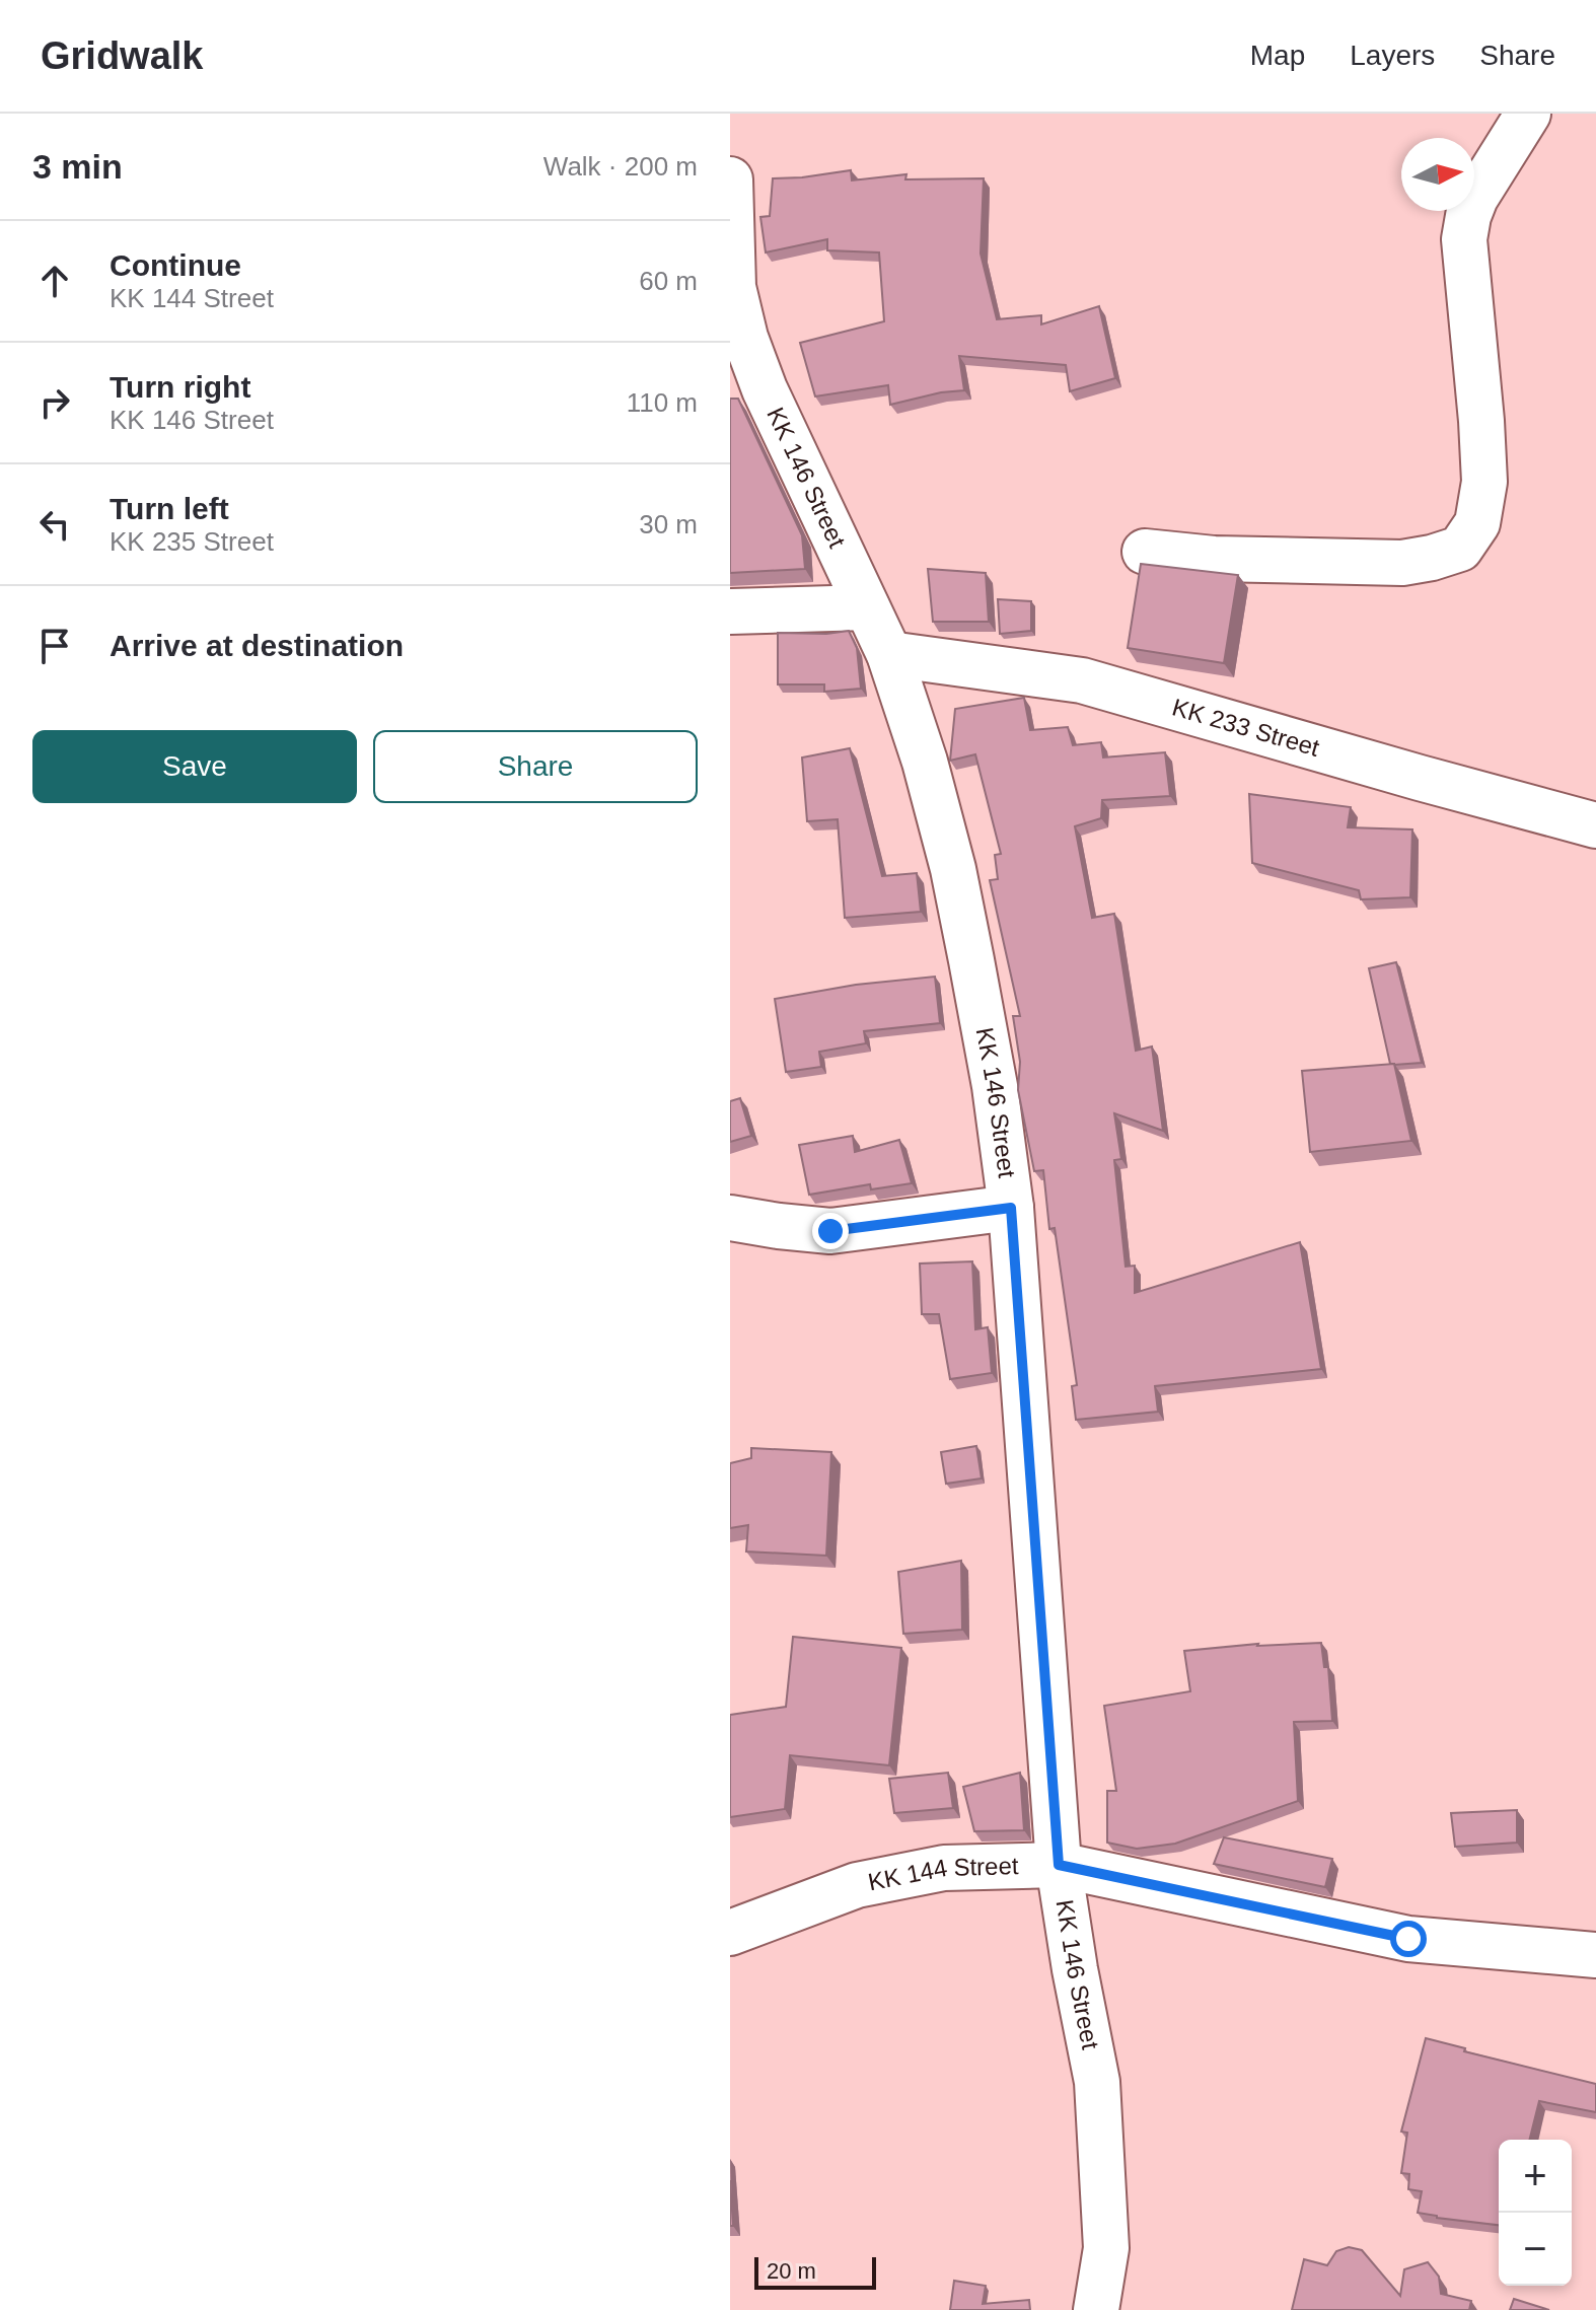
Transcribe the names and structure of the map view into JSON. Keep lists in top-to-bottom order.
{
  "streets": {
    "street": ["KK 146 Street", "KK 233 Street", "KK 144 Street"]
  },
  "crossings": [
    ["KK 146 Street", "KK 233 Street"],
    ["KK 146 Street", "KK 144 Street"]
  ],
  "scale_bar": "20 m",
  "north": "right",
  "page": {
    "header": "Gridwalk",
    "nav": ["Map", "Layers", "Share"],
    "heading": ["3 min", "Walk · 200 m"],
    "list": [
      ["Continue", "KK 144 Street", "60 m"],
      ["Turn right", "KK 146 Street", "110 m"],
      ["Turn left", "KK 235 Street", "30 m"],
      "Arrive at destination"
    ],
    "buttons": ["Save", "Share"],
    "map_buttons": ["+", "−"],
    "scale": "20 m"
  }
}
